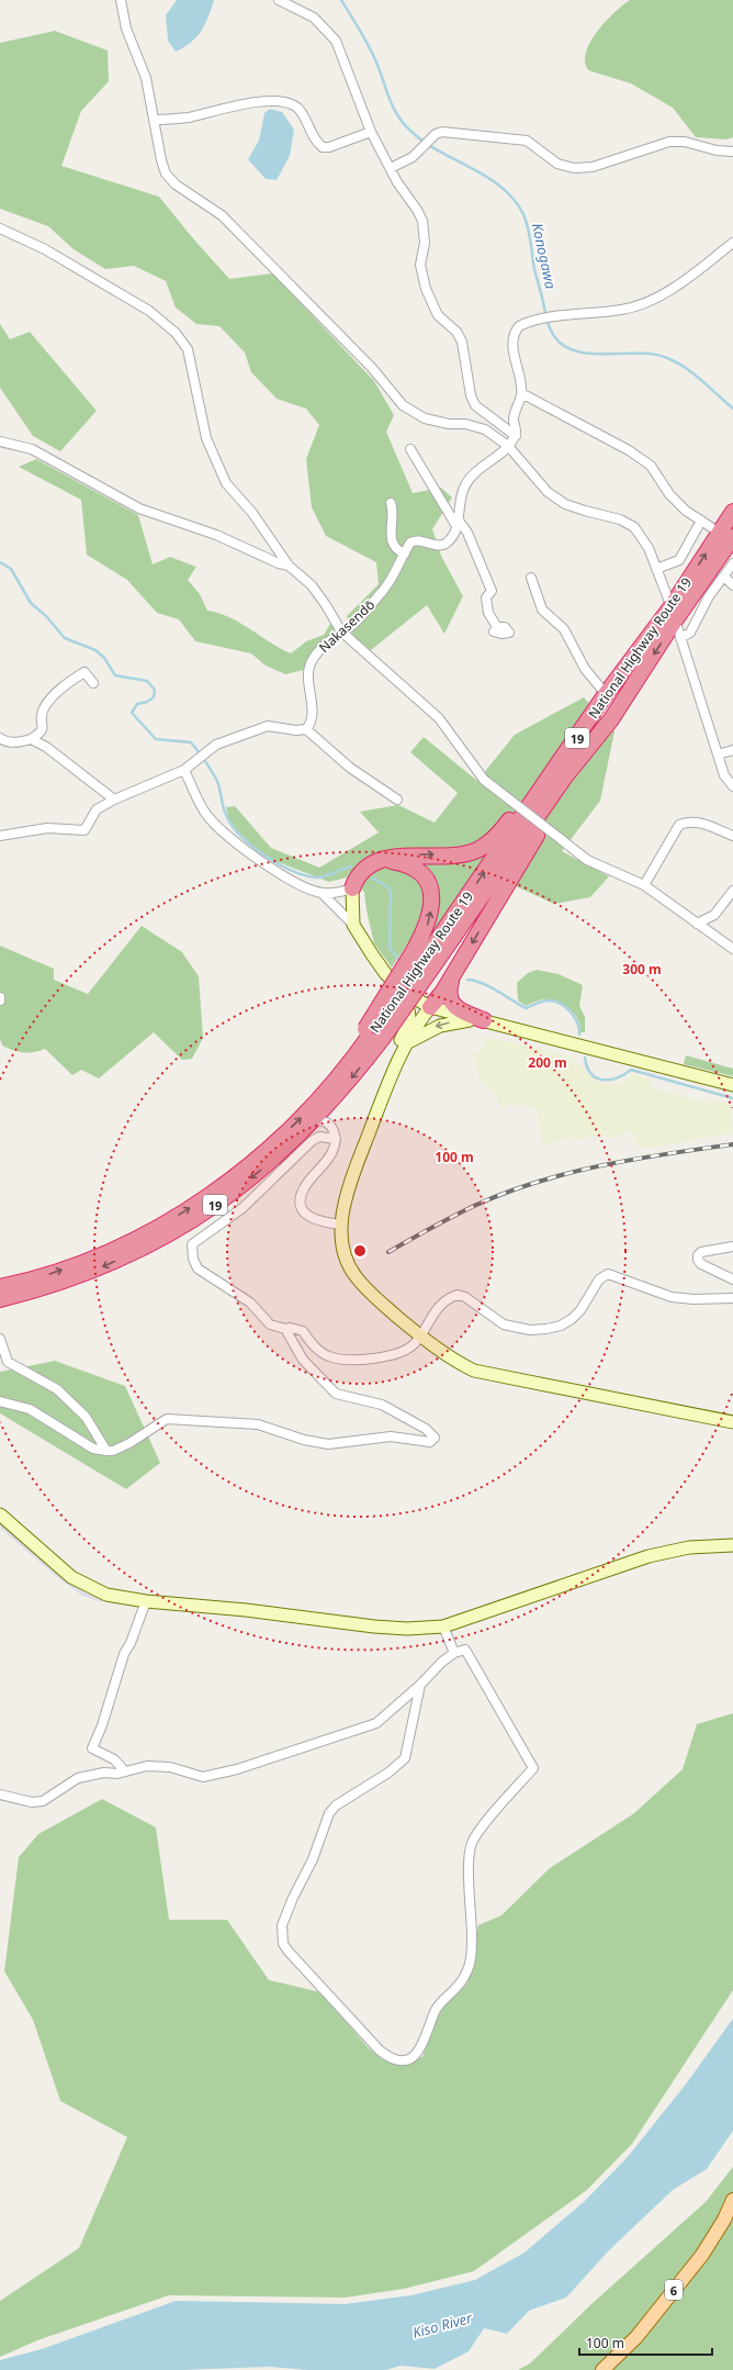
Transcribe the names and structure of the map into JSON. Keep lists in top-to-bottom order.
{
  "streets": {
    "highway": ["National Highway Route 19", "19"],
    "main road": ["6"],
    "street": ["Nakasendō"]
  },
  "crossings": [
    ["National Highway Route 19", "19"]
  ],
  "water": ["Konogawa", "Kiso River"],
  "scale_bar": "100 m",
  "rings": ["300 m", "200 m", "100 m"]
}
